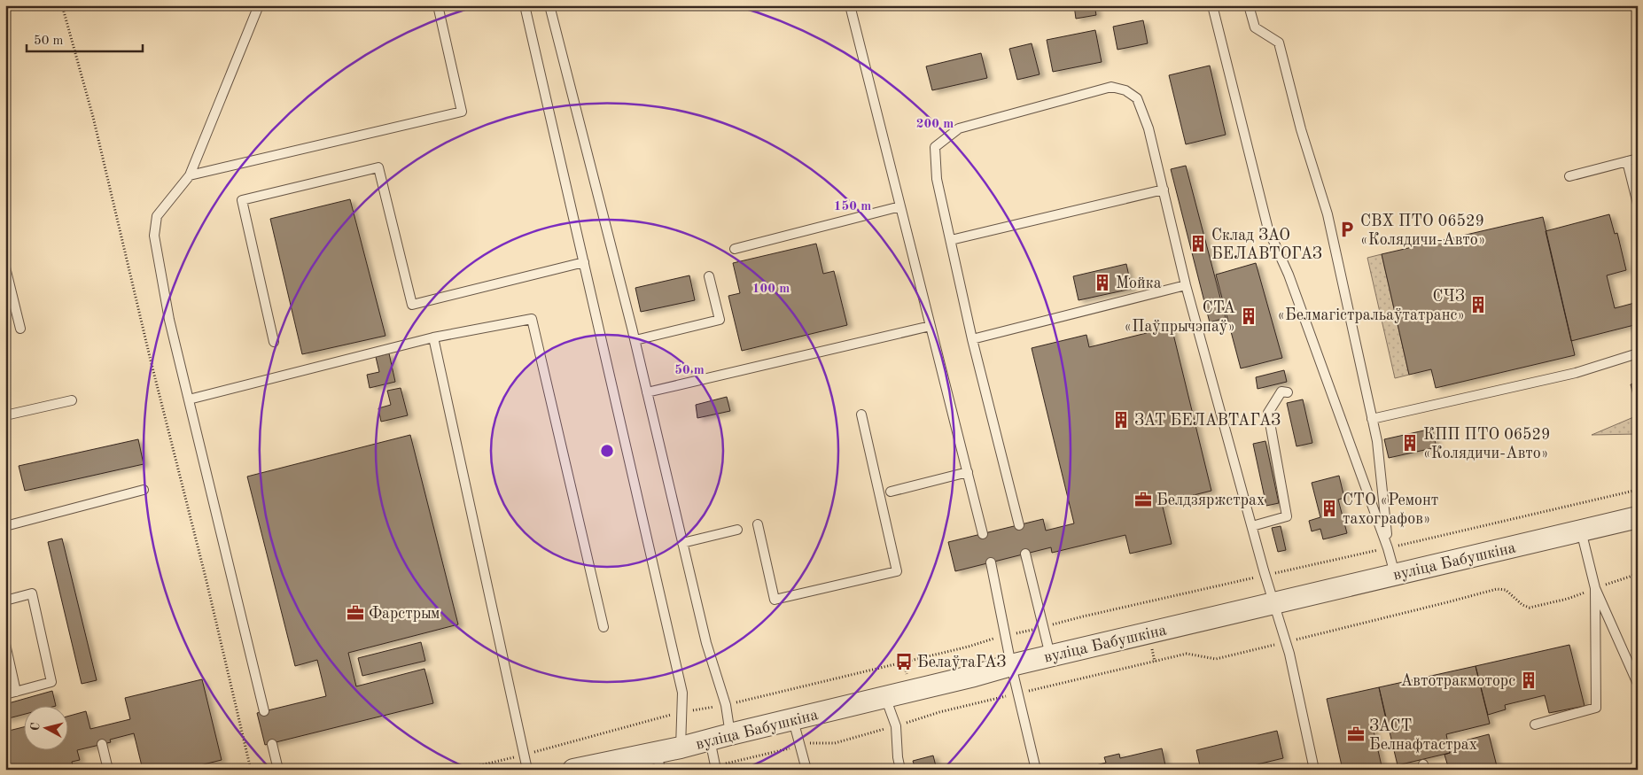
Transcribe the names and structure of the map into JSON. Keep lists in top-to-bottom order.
{
  "streets": {
    "street": ["вуліца Бабушкіна"]
  },
  "places": {
    "parking": ["СВХ ПТО 06529 «Колядичи-Авто»"],
    "building": [
      "Склад ЗАО БЕЛАВТОГАЗ",
      "Мойка",
      "СЧЗ «Белмагістральаўтатранс»",
      "СТА «Паўпрычэпаў»",
      "ЗАТ БЕЛАВТАГАЗ",
      "КПП ПТО 06529 «Колядичи-Авто»",
      "СТО «Ремонт тахографов»",
      "Автотракмоторс"
    ],
    "office": ["Белдзяржстрах", "Фарстрым", "ЗАСТ Белнафтастрах"],
    "bus stop": ["БелаўтаГАЗ"]
  },
  "scale_bar": "50 m",
  "north": "left",
  "rings": [
    "200 m",
    "150 m",
    "100 m",
    "50 m"
  ]
}
